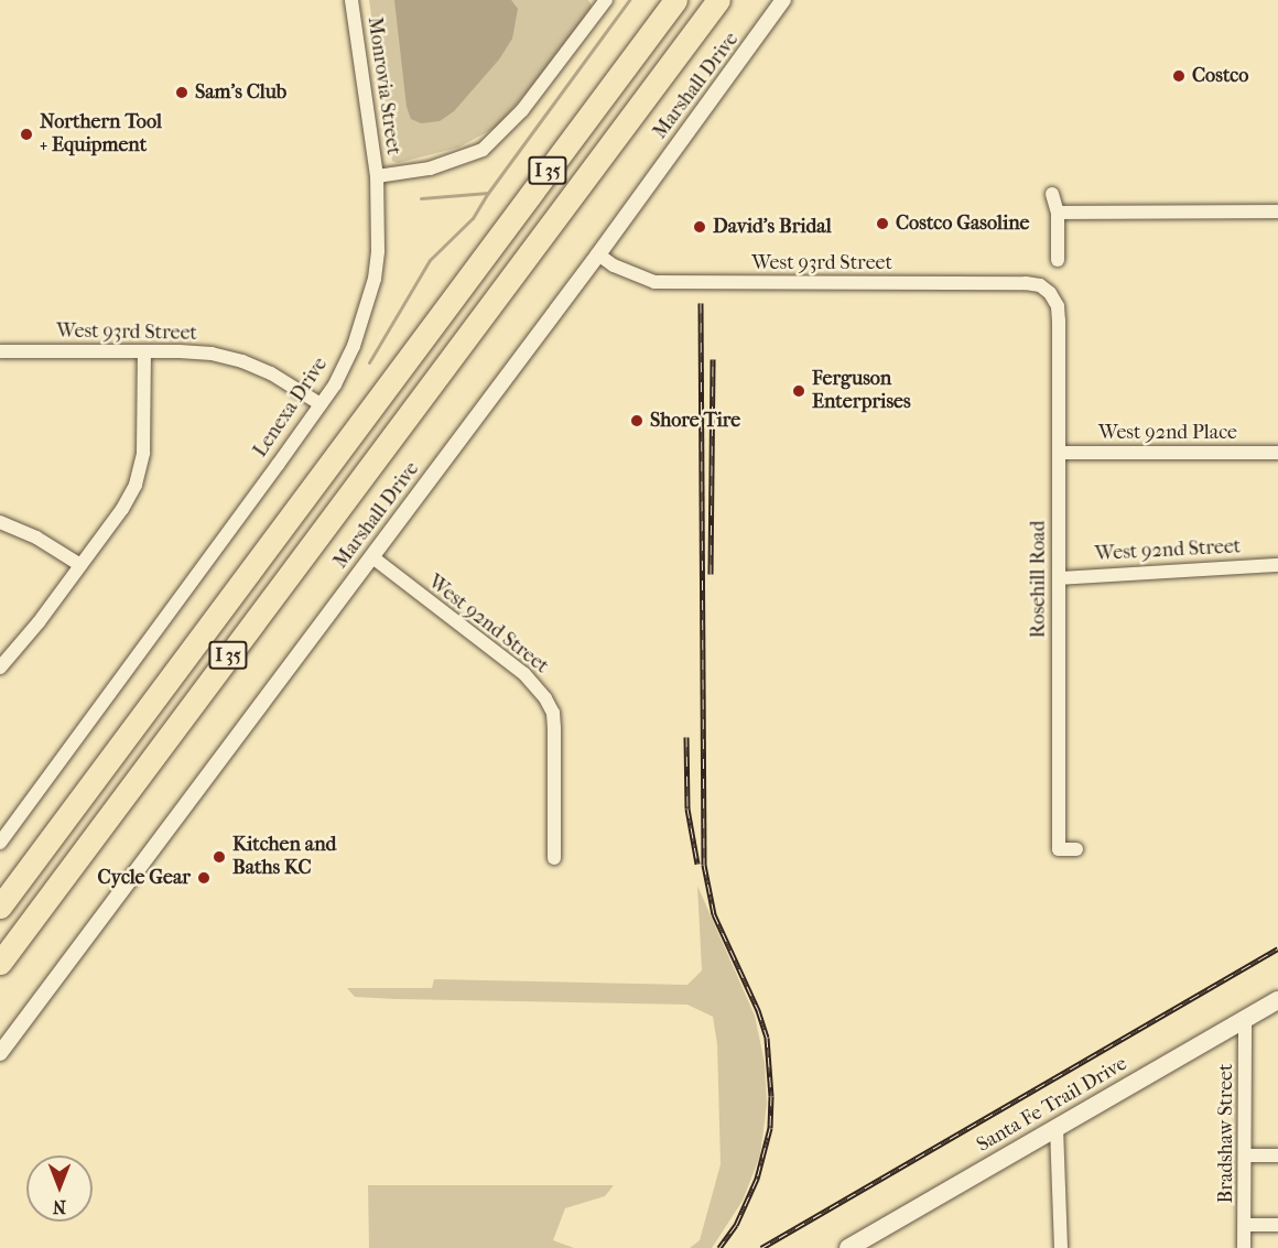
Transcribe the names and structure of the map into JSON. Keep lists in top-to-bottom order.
{
  "streets": {
    "highway": ["I 35"],
    "main road": ["Santa Fe Trail Drive"],
    "street": [
      "Monrovia Street",
      "Marshall Drive",
      "West 93rd Street",
      "Lenexa Drive",
      "West 92nd Place",
      "West 92nd Street",
      "Rosehill Road",
      "Bradshaw Street"
    ]
  },
  "crossings": [
    ["Monrovia Street", "Lenexa Drive"],
    ["Marshall Drive", "West 93rd Street"],
    ["Marshall Drive", "West 92nd Street"],
    ["West 93rd Street", "Lenexa Drive"],
    ["West 93rd Street", "Rosehill Road"],
    ["West 92nd Place", "Rosehill Road"],
    ["West 92nd Street", "Rosehill Road"],
    ["Santa Fe Trail Drive", "Bradshaw Street"]
  ],
  "places": [
    "Costco",
    "Sam's Club",
    "Northern Tool + Equipment",
    "Costco Gasoline",
    "David's Bridal",
    "Ferguson Enterprises",
    "Shore Tire",
    "Kitchen and Baths KC",
    "Cycle Gear"
  ],
  "north": "bottom"
}
